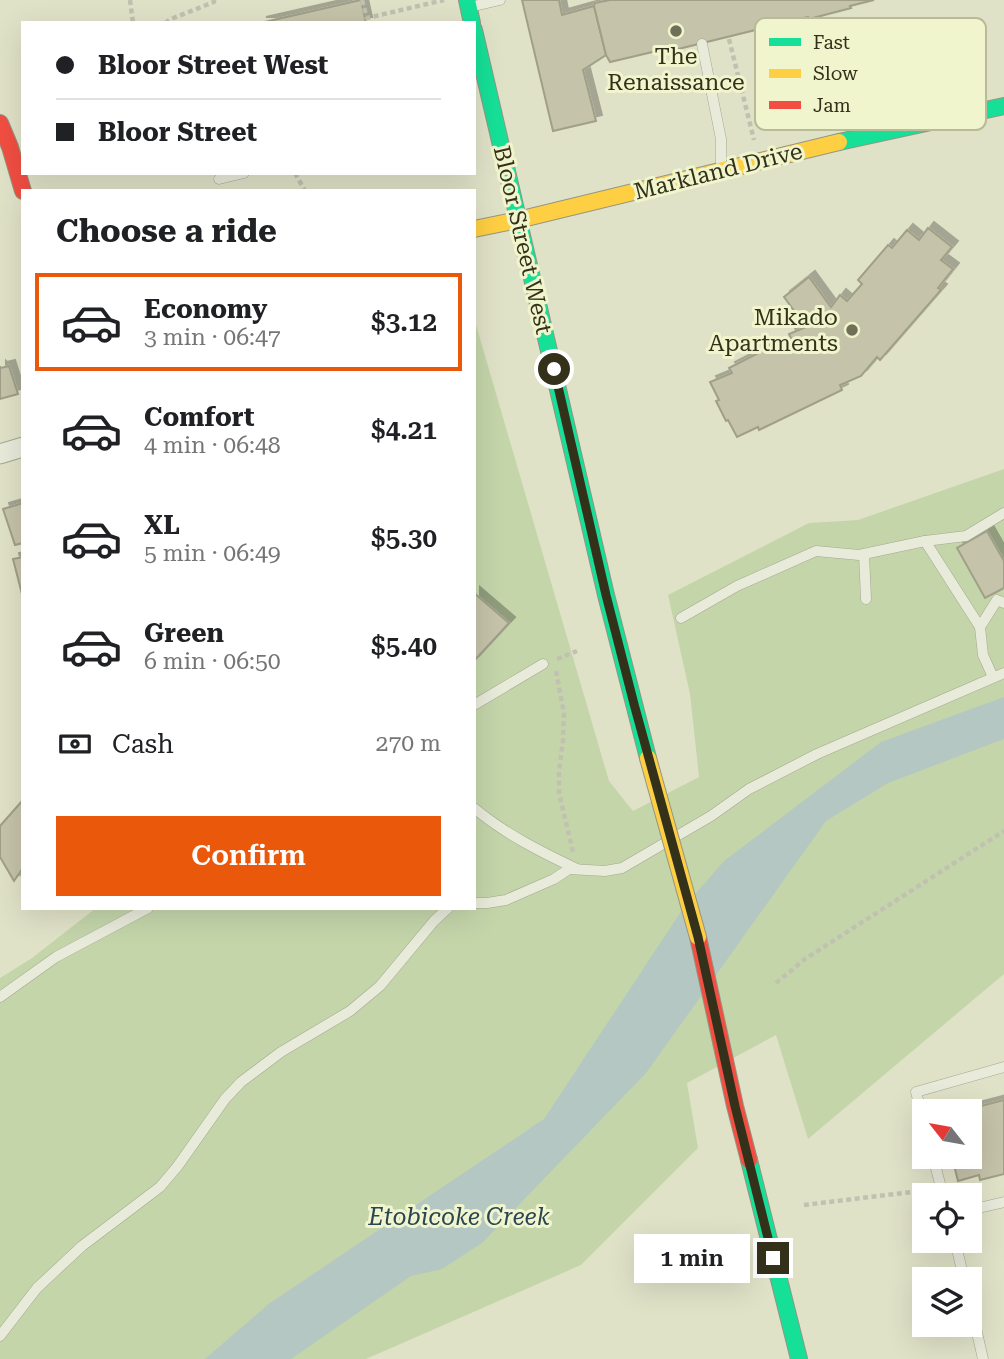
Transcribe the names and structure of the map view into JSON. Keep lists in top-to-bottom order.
{
  "streets": {
    "main road": ["Markland Drive", "Bloor Street West"]
  },
  "crossings": [
    ["Markland Drive", "Bloor Street West"]
  ],
  "water": ["Etobicoke Creek"],
  "places": ["The Renaissance", "Mikado Apartments"],
  "legend": ["Fast", "Slow", "Jam"],
  "north": "top left",
  "page": {
    "banner": ["Bloor Street West", "Bloor Street"],
    "heading": "Choose a ride",
    "list": [
      {
        "name": "Economy",
        "note": "3 min · 06:47",
        "value": "$3.12"
      },
      {
        "name": "Comfort",
        "note": "4 min · 06:48",
        "value": "$4.21"
      },
      {
        "name": "XL",
        "note": "5 min · 06:49",
        "value": "$5.30"
      },
      {
        "name": "Green",
        "note": "6 min · 06:50",
        "value": "$5.40"
      }
    ],
    "pay": ["Cash", "270 m"],
    "buttons": "Confirm",
    "bubble": "1 min"
  }
}
